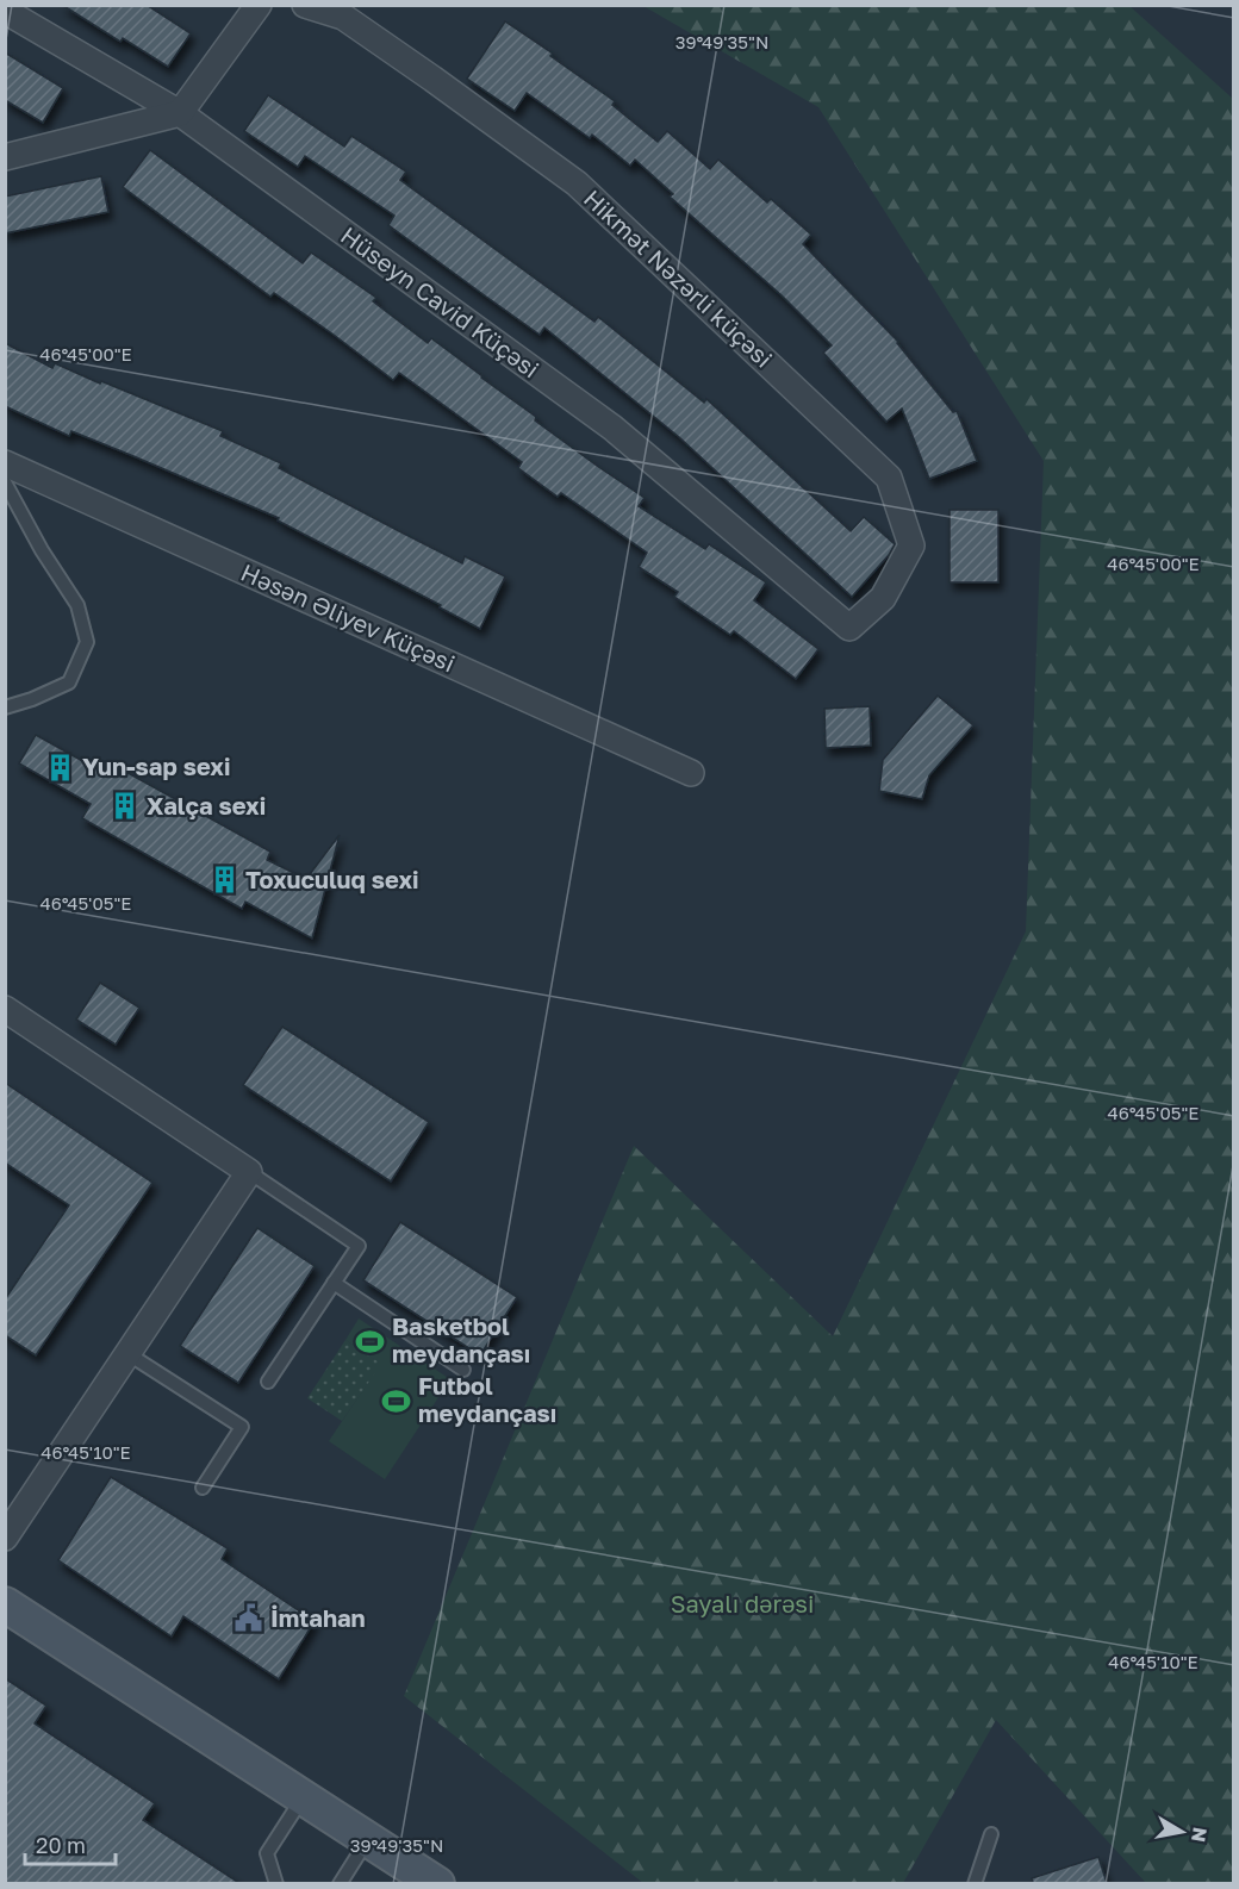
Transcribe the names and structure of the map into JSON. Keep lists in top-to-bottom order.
{
  "streets": {
    "street": ["Hikmət Nəzərli küçəsi", "Hüseyn Cavid Küçəsi", "Həsən Əliyev Küçəsi"]
  },
  "crossings": [
    ["Hikmət Nəzərli küçəsi", "Hüseyn Cavid Küçəsi"]
  ],
  "parks": ["Sayalı dərəsi"],
  "places": {
    "building": ["Yun-sap sexi", "Xalça sexi", "Toxuculuq sexi"],
    "sports": ["Basketbol meydançası", "Futbol meydançası"],
    "public building": ["İmtahan"]
  },
  "scale_bar": "20 m",
  "north": "right",
  "coordinates": [
    "39°49'35\"N",
    "46°45'00\"E",
    "46°45'05\"E",
    "46°45'10\"E"
  ]
}
